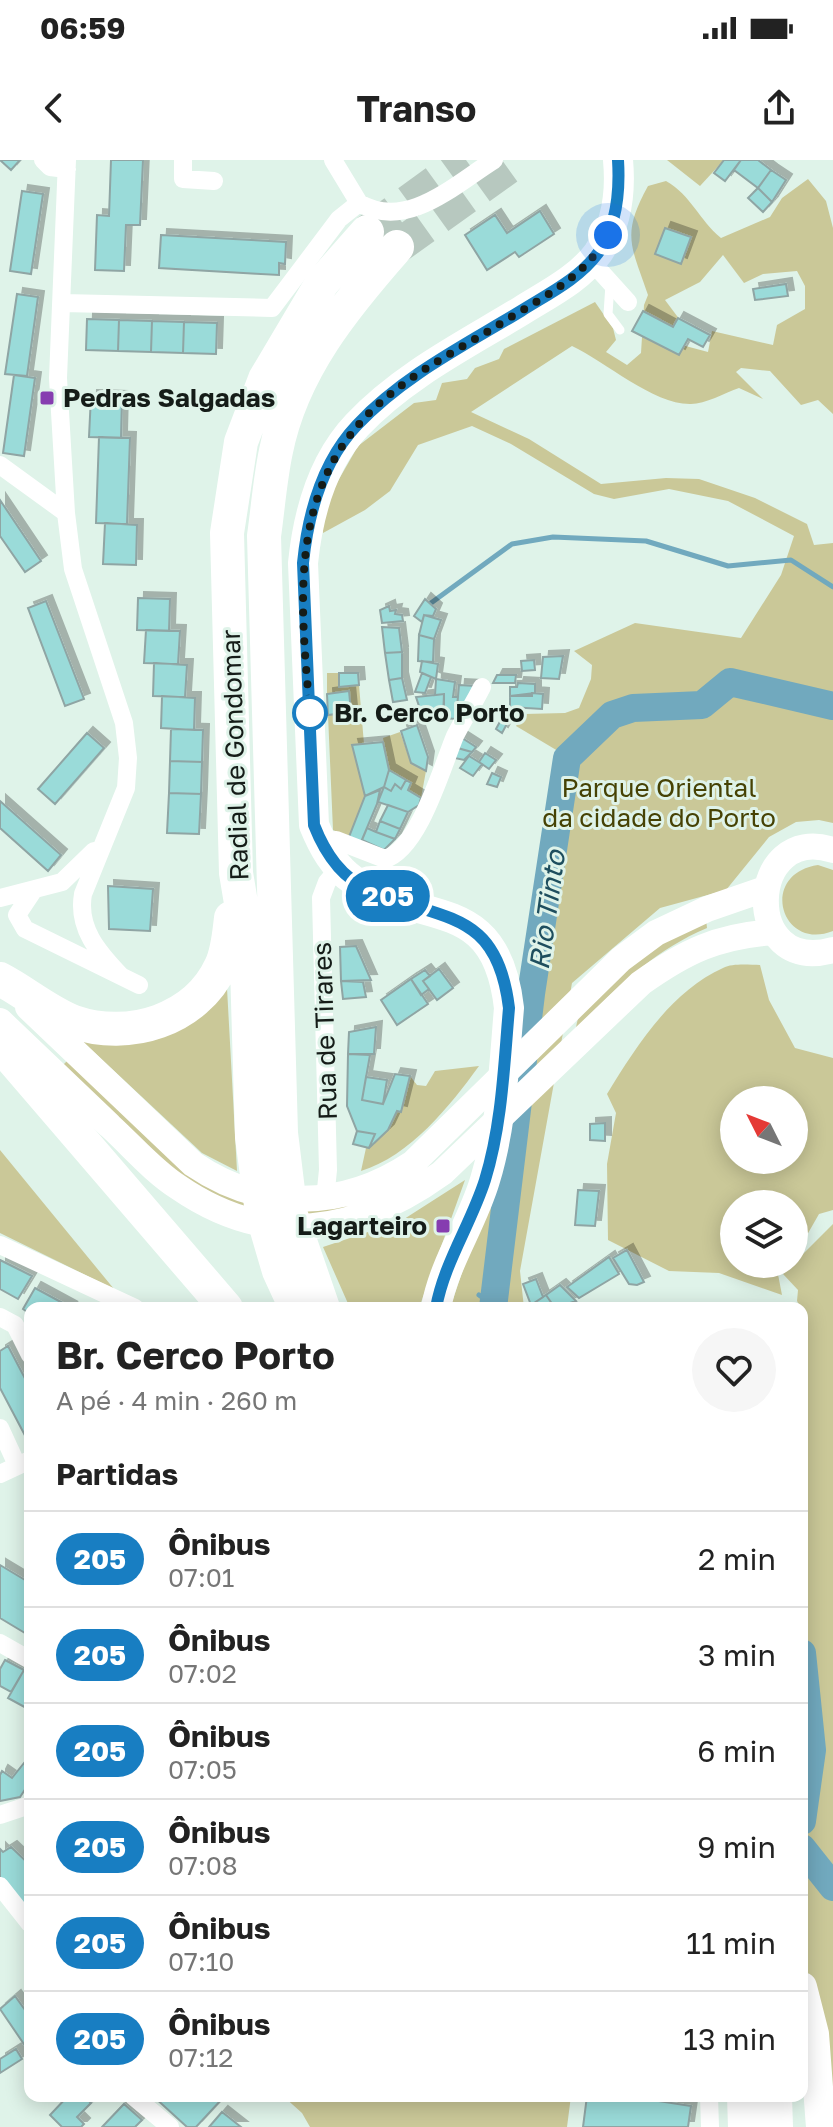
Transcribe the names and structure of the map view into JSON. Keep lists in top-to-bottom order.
{
  "streets": {
    "highway": ["Radial de Gondomar"],
    "street": ["Rua de Tirares"]
  },
  "water": ["Rio Tinto"],
  "parks": ["Parque Oriental da cidade do Porto"],
  "places": {
    "transit": ["Pedras Salgadas", "Lagarteiro"],
    "other": ["Br. Cerco Porto"]
  },
  "lines": ["bus line 205"],
  "north": "top left",
  "page": {
    "status": "06:59",
    "header": "Transo",
    "on_map": "205",
    "heading": [
      ["Br. Cerco Porto", "A pé · 4 min · 260 m"],
      "Partidas"
    ],
    "list": [
      {
        "mark": "205",
        "name": "Ônibus",
        "note": "07:01",
        "value": "2 min"
      },
      {
        "mark": "205",
        "name": "Ônibus",
        "note": "07:02",
        "value": "3 min"
      },
      {
        "mark": "205",
        "name": "Ônibus",
        "note": "07:05",
        "value": "6 min"
      },
      {
        "mark": "205",
        "name": "Ônibus",
        "note": "07:08",
        "value": "9 min"
      },
      {
        "mark": "205",
        "name": "Ônibus",
        "note": "07:10",
        "value": "11 min"
      },
      {
        "mark": "205",
        "name": "Ônibus",
        "note": "07:12",
        "value": "13 min"
      }
    ]
  }
}
